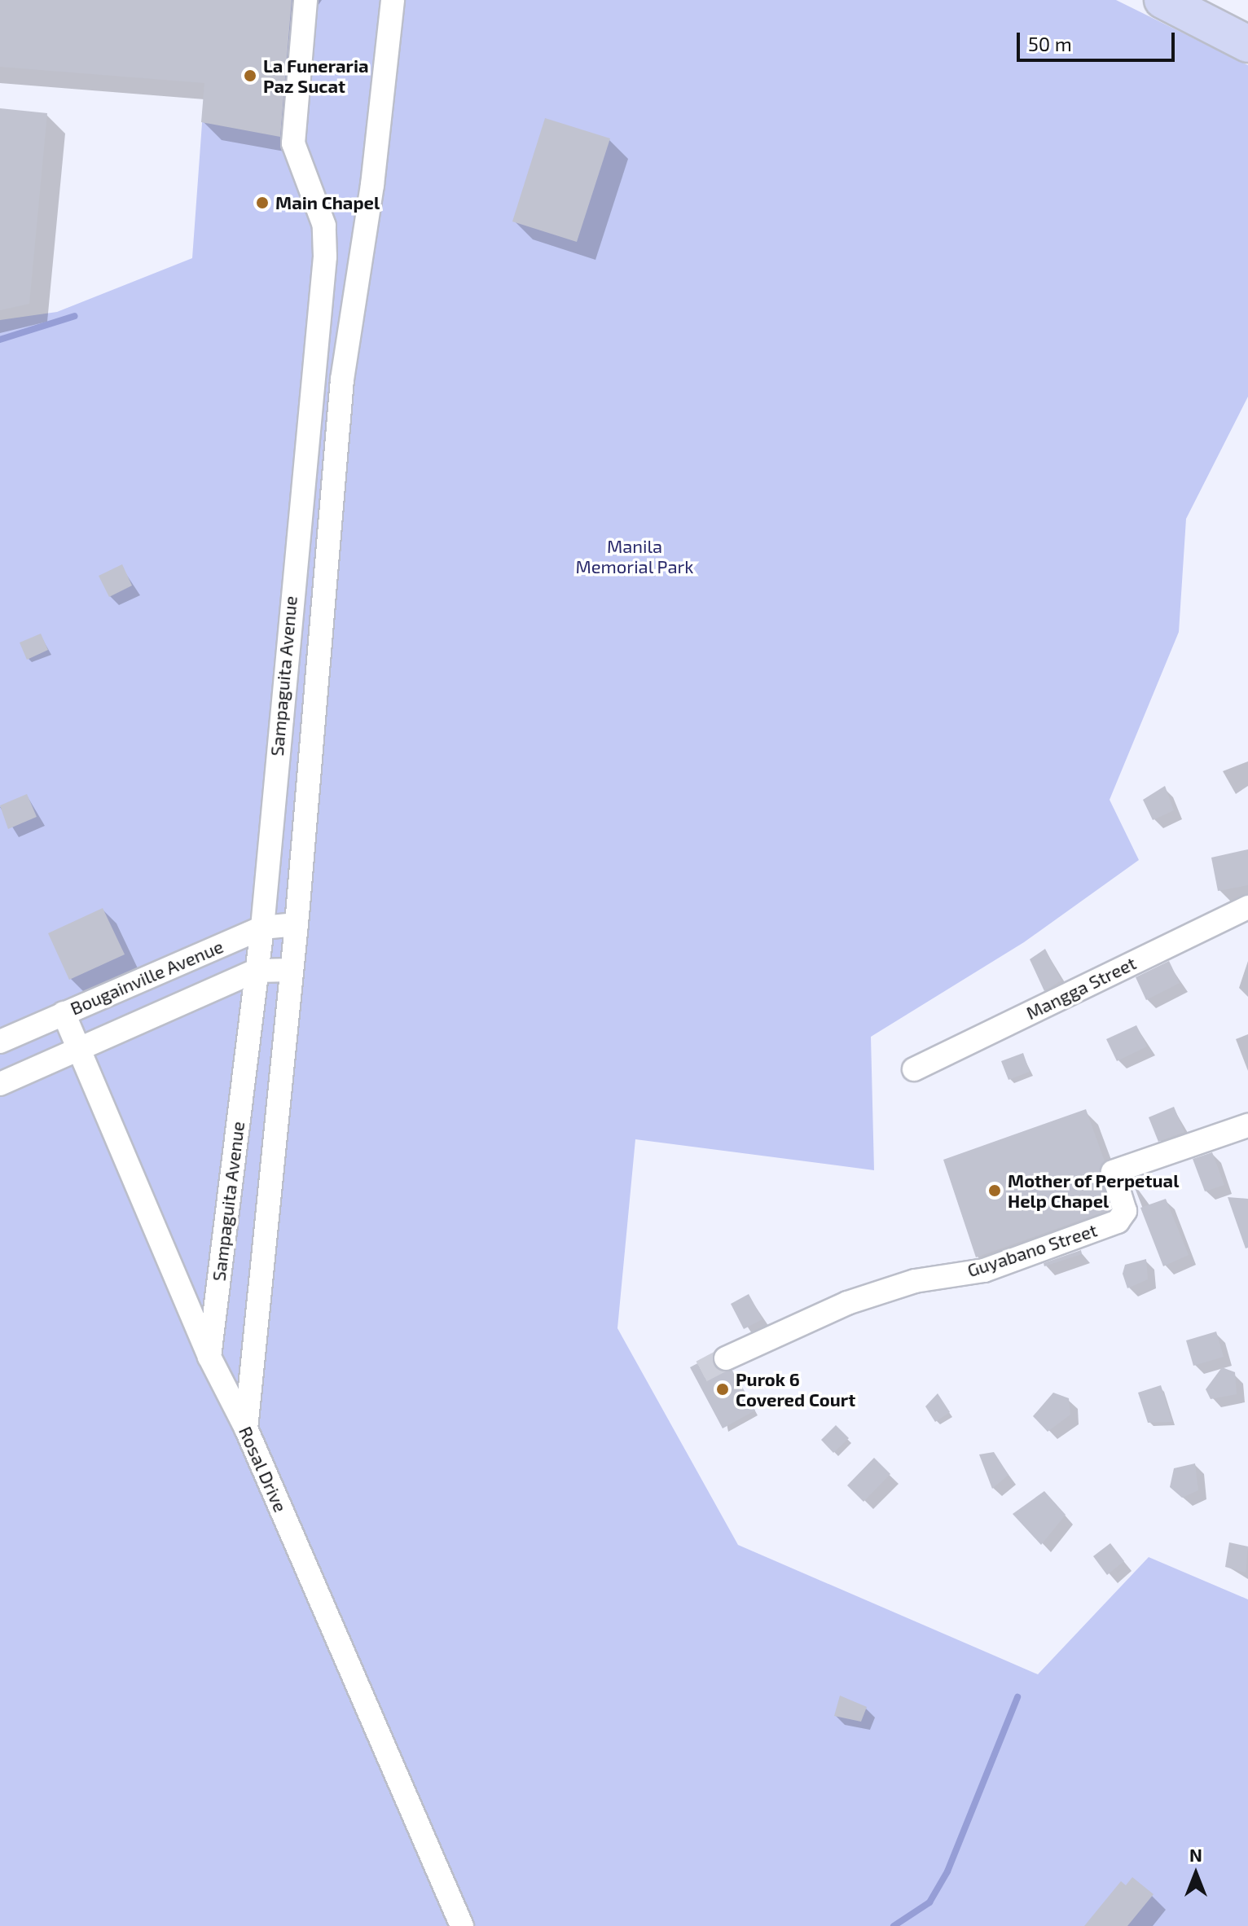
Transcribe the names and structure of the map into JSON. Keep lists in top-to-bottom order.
{
  "streets": {
    "street": [
      "Sampaguita Avenue",
      "Bougainville Avenue",
      "Mangga Street",
      "Guyabano Street",
      "Rosal Drive"
    ]
  },
  "crossings": [
    ["Sampaguita Avenue", "Bougainville Avenue"],
    ["Sampaguita Avenue", "Rosal Drive"],
    ["Bougainville Avenue", "Rosal Drive"]
  ],
  "parks": ["Manila Memorial Park"],
  "places": [
    "La Funeraria Paz Sucat",
    "Main Chapel",
    "Mother of Perpetual Help Chapel",
    "Purok 6 Covered Court"
  ],
  "scale_bar": "50 m",
  "north": "top"
}
